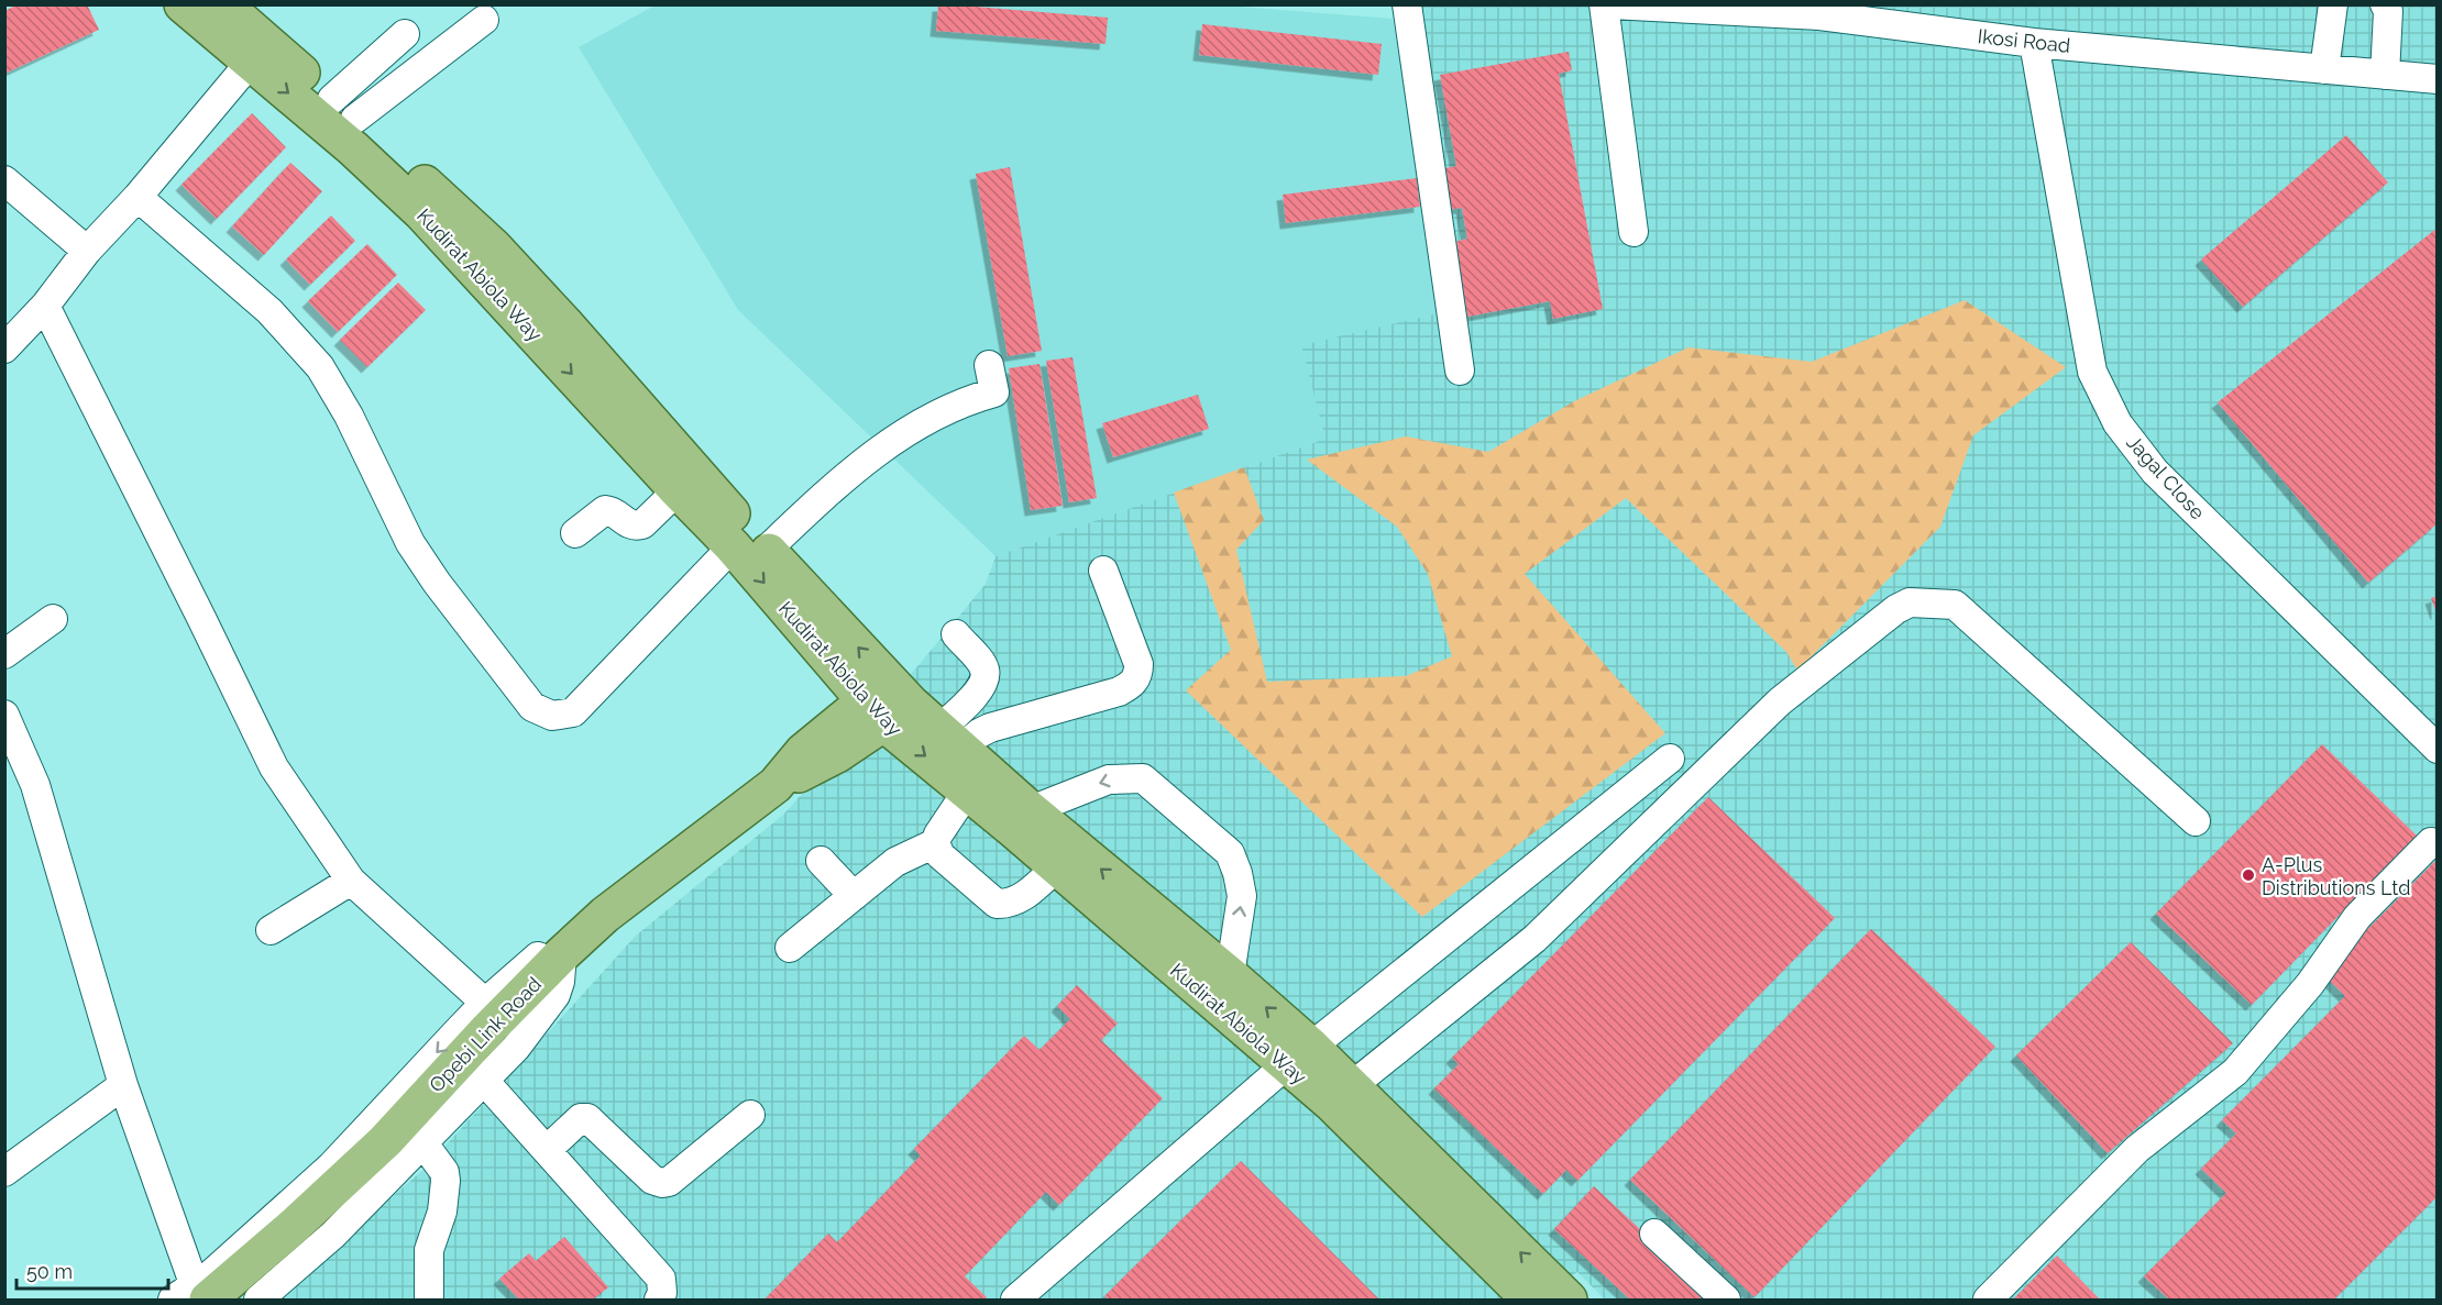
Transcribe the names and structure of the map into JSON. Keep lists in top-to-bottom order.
{
  "streets": {
    "main road": ["Kudirat Abiola Way", "Opebi Link Road"],
    "street": ["Ikosi Road", "Jagal Close"]
  },
  "crossings": [
    ["Ikosi Road", "Jagal Close"],
    ["Kudirat Abiola Way", "Opebi Link Road"]
  ],
  "places": ["A-Plus Distributions Ltd"],
  "scale_bar": "50 m"
}
